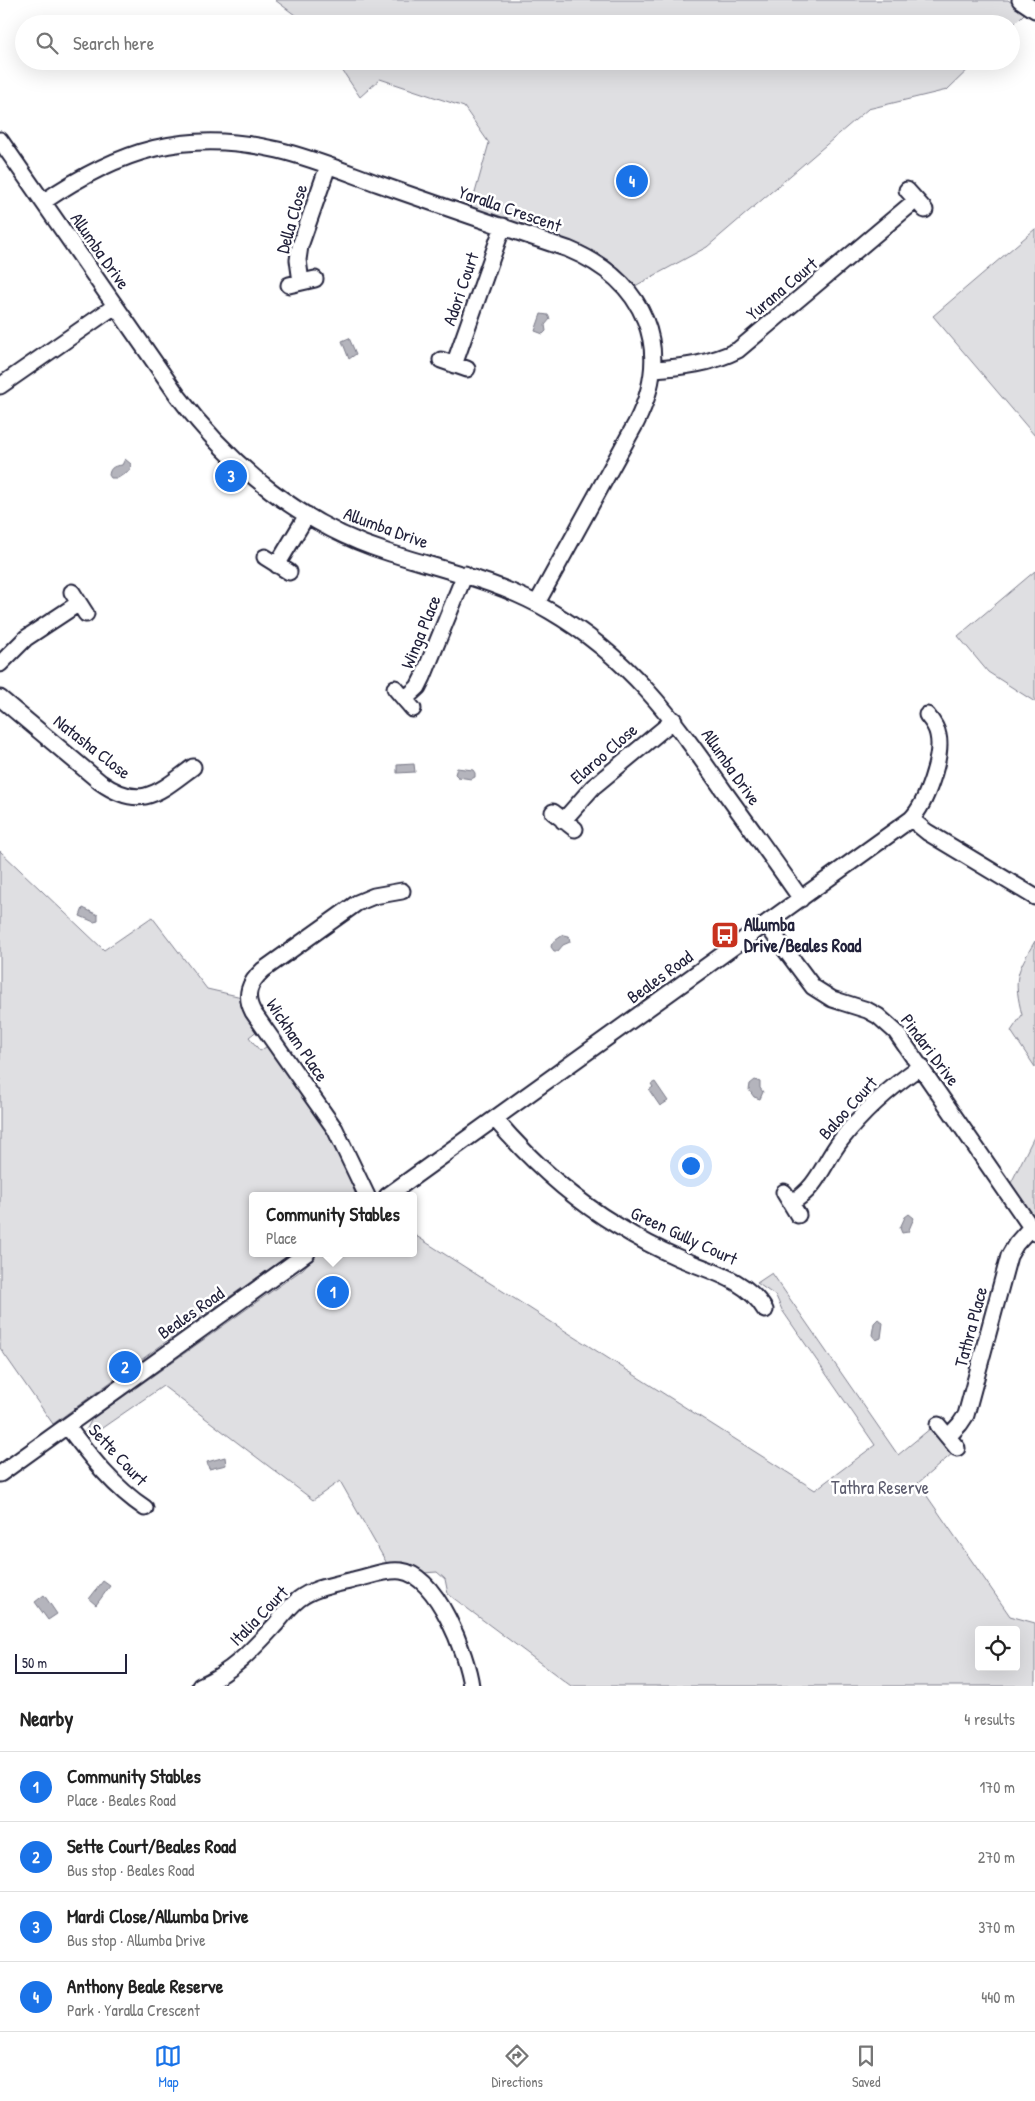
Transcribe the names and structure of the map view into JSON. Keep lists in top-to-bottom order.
{
  "streets": {
    "street": [
      "Yaralla Crescent",
      "Della Close",
      "Allumba Drive",
      "Adori Court",
      "Yurana Court",
      "Winga Place",
      "Natasha Close",
      "Elaroo Close",
      "Beales Road",
      "Wickham Place",
      "Pindari Drive",
      "Baloo Court",
      "Green Gully Court",
      "Tathra Place",
      "Sette Court",
      "Italia Court"
    ]
  },
  "crossings": [
    ["Yaralla Crescent", "Della Close"],
    ["Yaralla Crescent", "Allumba Drive"],
    ["Yaralla Crescent", "Adori Court"],
    ["Yaralla Crescent", "Yurana Court"],
    ["Allumba Drive", "Winga Place"],
    ["Allumba Drive", "Elaroo Close"],
    ["Allumba Drive", "Beales Road"],
    ["Beales Road", "Pindari Drive"],
    ["Beales Road", "Green Gully Court"],
    ["Beales Road", "Sette Court"],
    ["Pindari Drive", "Baloo Court"],
    ["Pindari Drive", "Tathra Place"]
  ],
  "parks": ["Tathra Reserve"],
  "places": {
    "bus stop": ["Allumba Drive/Beales Road"]
  },
  "scale_bar": "50 m",
  "page": {
    "search": "Search here",
    "pins": [
      "4",
      "3",
      "1",
      "2"
    ],
    "popup": ["Community Stables", "Place"],
    "scale": "50 m",
    "heading": ["Nearby", "4 results"],
    "list": [
      {
        "mark": "1",
        "name": "Community Stables",
        "note": "Place · Beales Road",
        "value": "170 m"
      },
      {
        "mark": "2",
        "name": "Sette Court/Beales Road",
        "note": "Bus stop · Beales Road",
        "value": "270 m"
      },
      {
        "mark": "3",
        "name": "Mardi Close/Allumba Drive",
        "note": "Bus stop · Allumba Drive",
        "value": "370 m"
      },
      {
        "mark": "4",
        "name": "Anthony Beale Reserve",
        "note": "Park · Yaralla Crescent",
        "value": "440 m"
      }
    ],
    "nav": ["Map", "Directions", "Saved"]
  }
}
